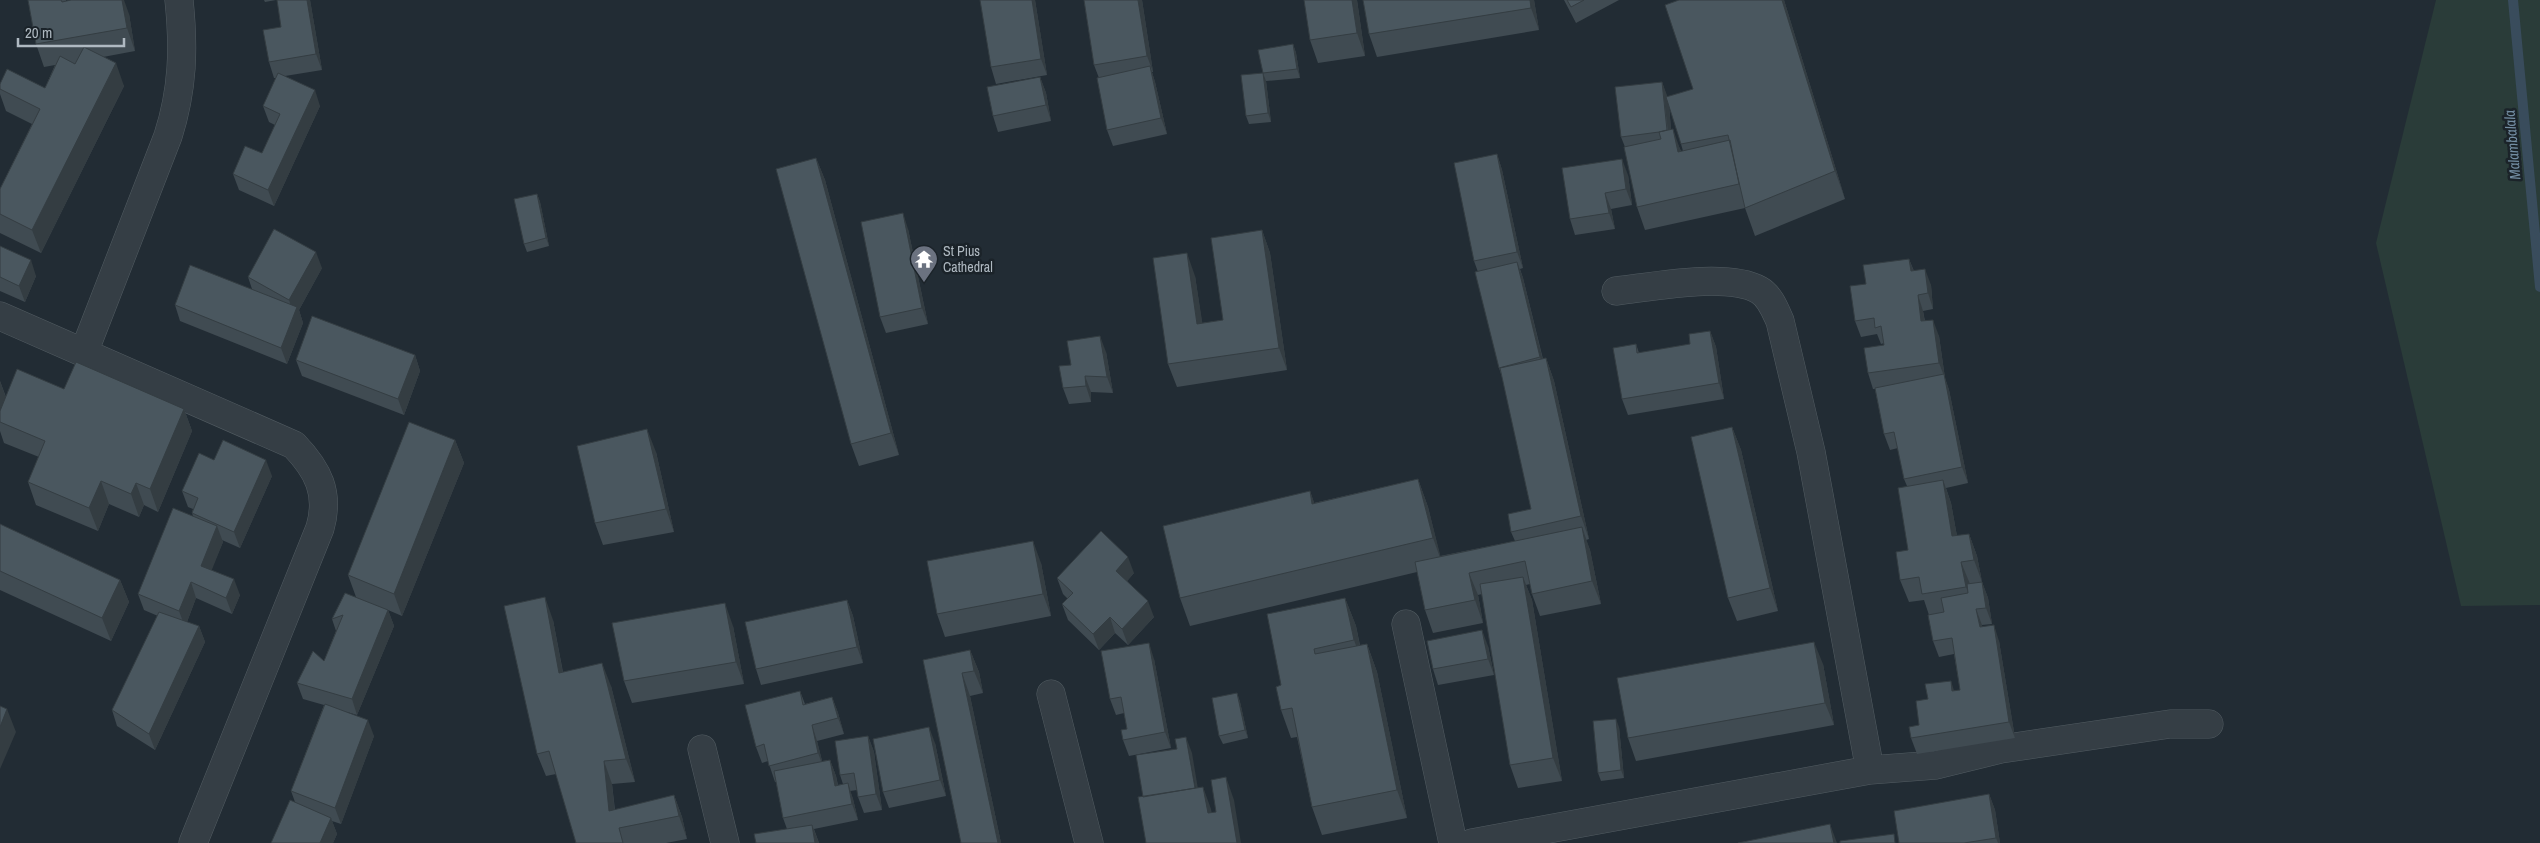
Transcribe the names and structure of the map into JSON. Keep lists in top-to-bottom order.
{
  "water": ["Malambalala"],
  "places": {
    "temple": ["St Pius Cathedral"]
  },
  "scale_bar": "20 m"
}
